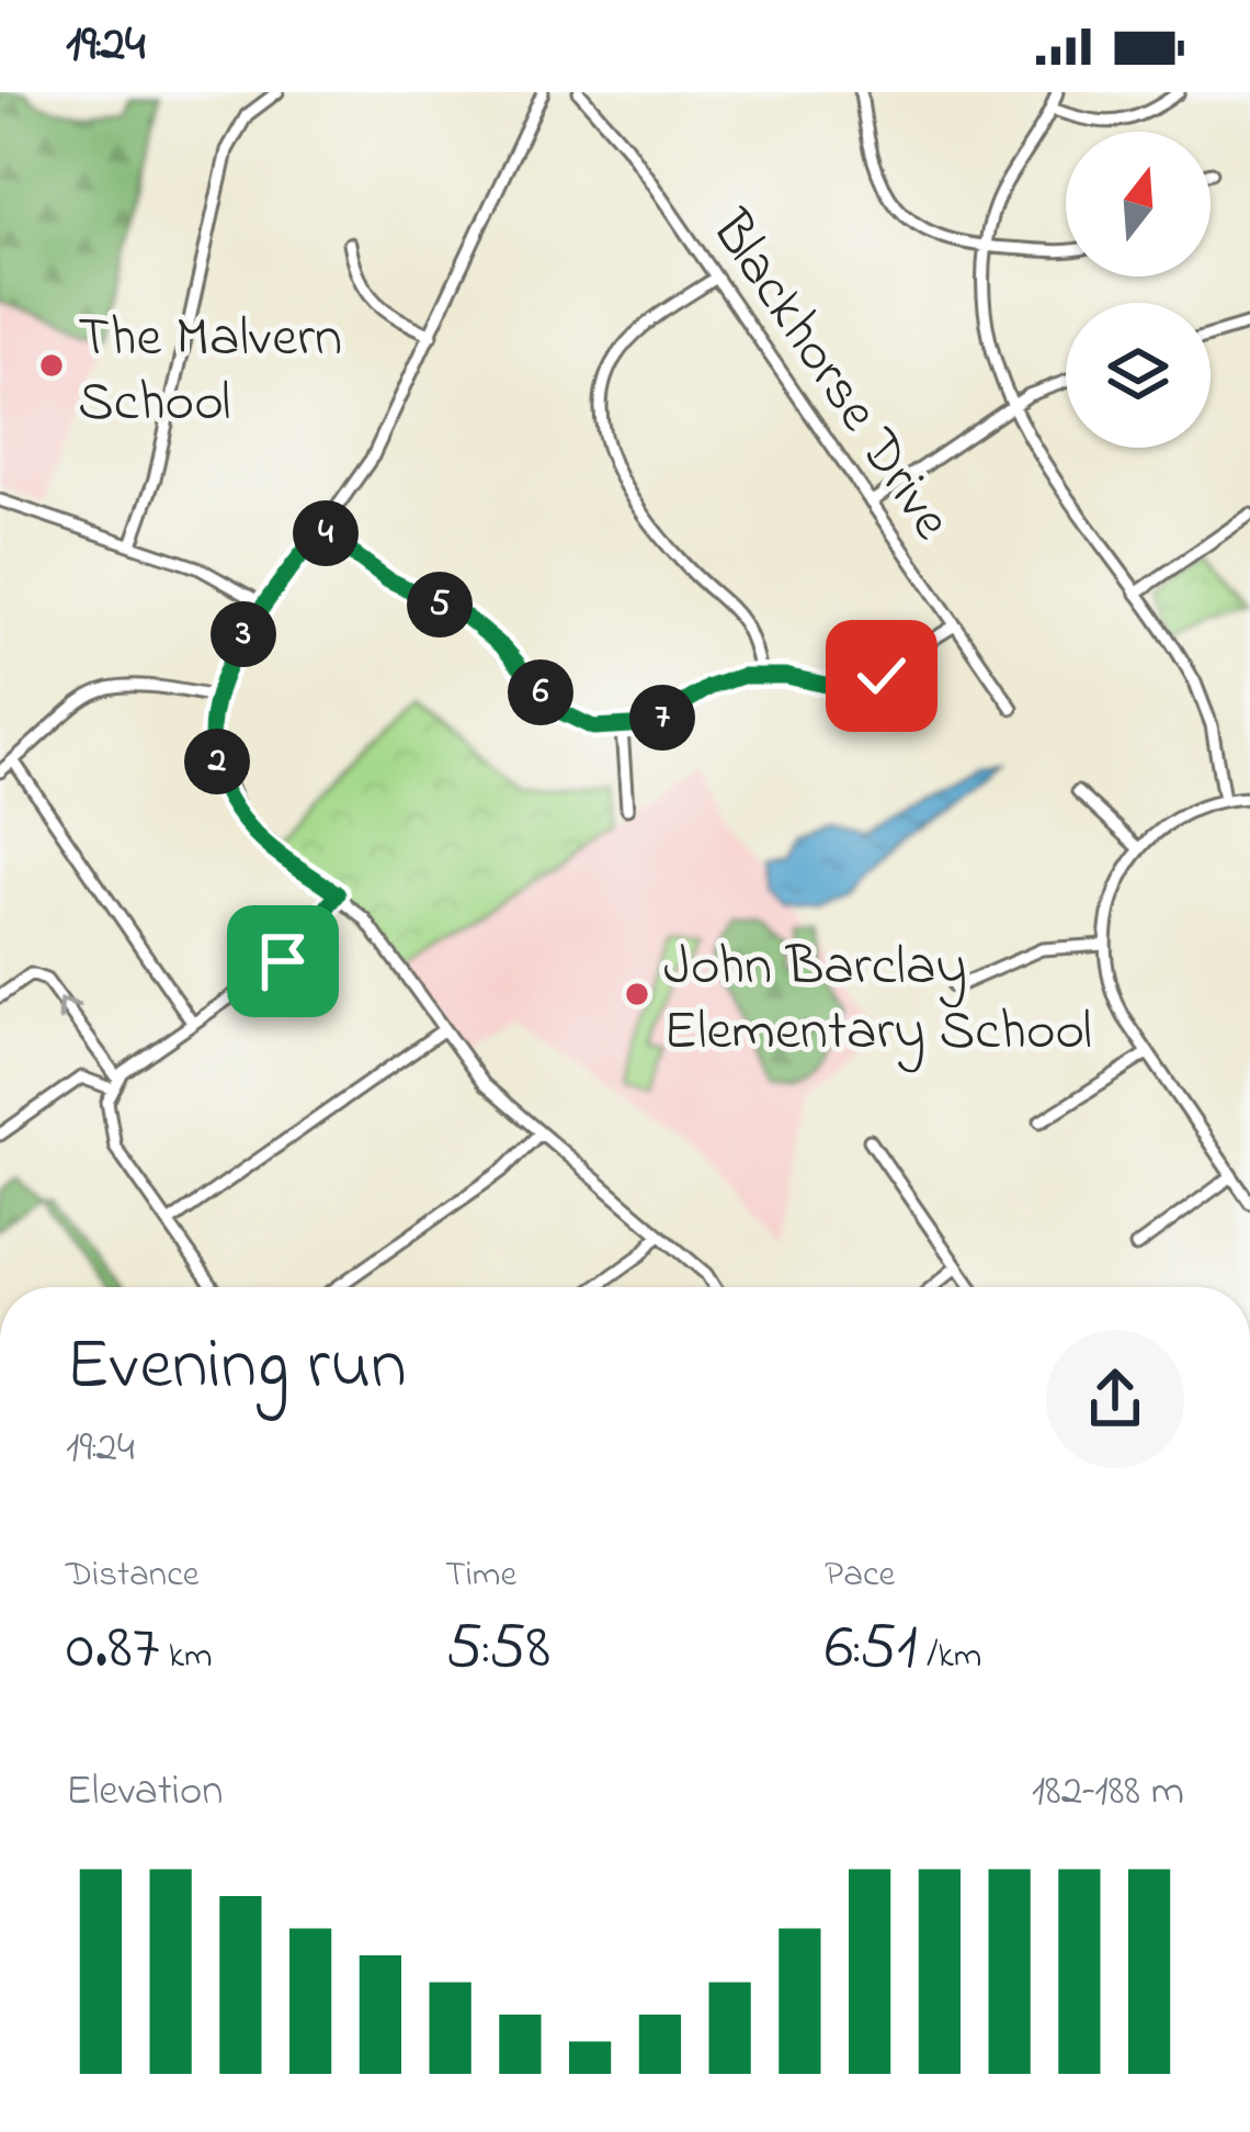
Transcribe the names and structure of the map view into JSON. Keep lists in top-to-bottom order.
{
  "streets": {
    "street": ["Blackhorse Drive"]
  },
  "places": ["The Malvern School", "John Barclay Elementary School"],
  "north": "top",
  "page": {
    "status": "19:24",
    "pins": [
      "4",
      "5",
      "3",
      "6",
      "7",
      "2"
    ],
    "heading": ["Evening run", "19:24"],
    "stats": [
      ["Distance", "0.87 km"],
      ["Time", "5:58"],
      ["Pace", "6:51 /km"]
    ],
    "chart": ["Elevation", "182–188 m"]
  }
}
